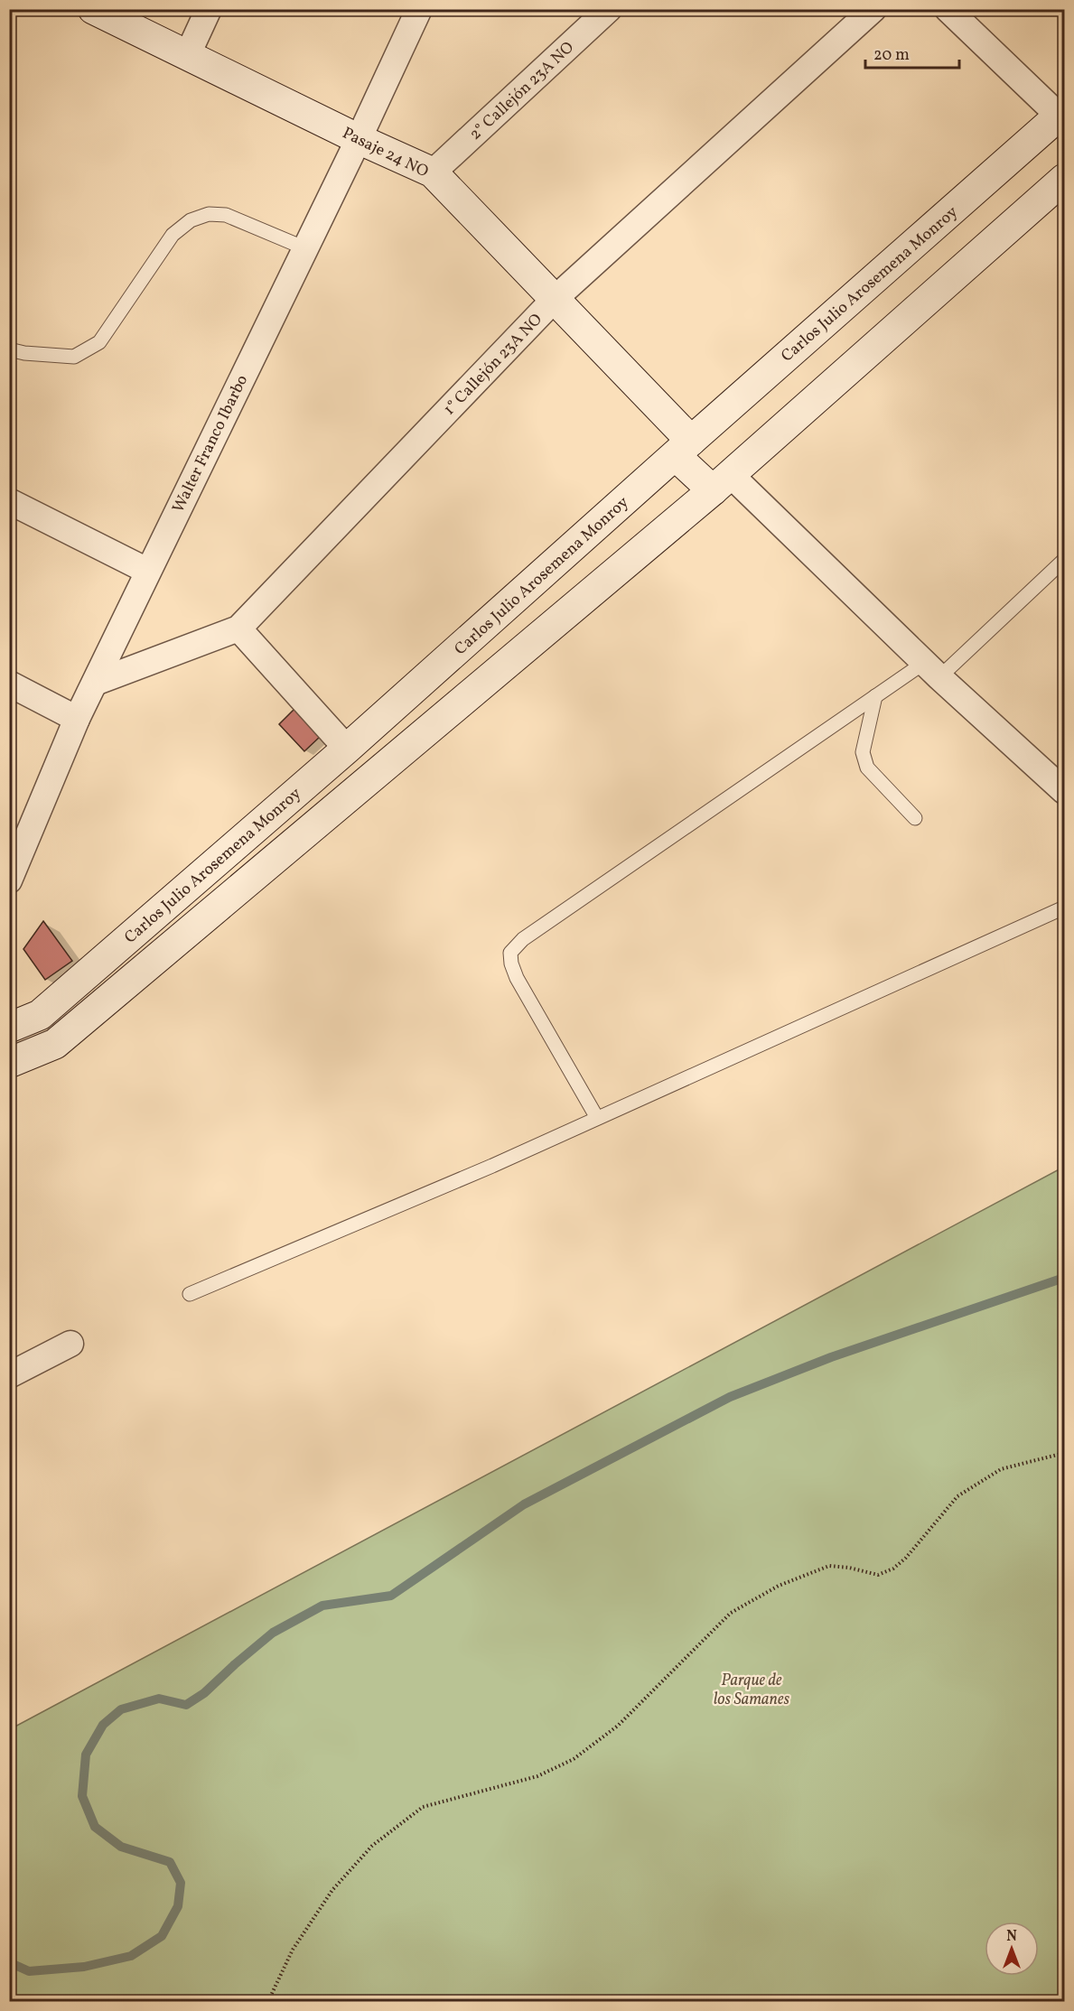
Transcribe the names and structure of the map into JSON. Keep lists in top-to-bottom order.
{
  "streets": {
    "main road": ["Pasaje 24 NO", "Carlos Julio Arosemena Monroy"],
    "street": ["2° Callejón 23A NO", "1° Callejón 23A NO", "Walter Franco Ibarbo"]
  },
  "crossings": [
    ["2° Callejón 23A NO", "Pasaje 24 NO"],
    ["Pasaje 24 NO", "Carlos Julio Arosemena Monroy"],
    ["Pasaje 24 NO", "1° Callejón 23A NO"],
    ["Pasaje 24 NO", "Walter Franco Ibarbo"],
    ["1° Callejón 23A NO", "Walter Franco Ibarbo"]
  ],
  "parks": ["Parque de los Samanes"],
  "scale_bar": "20 m",
  "north": "top"
}
